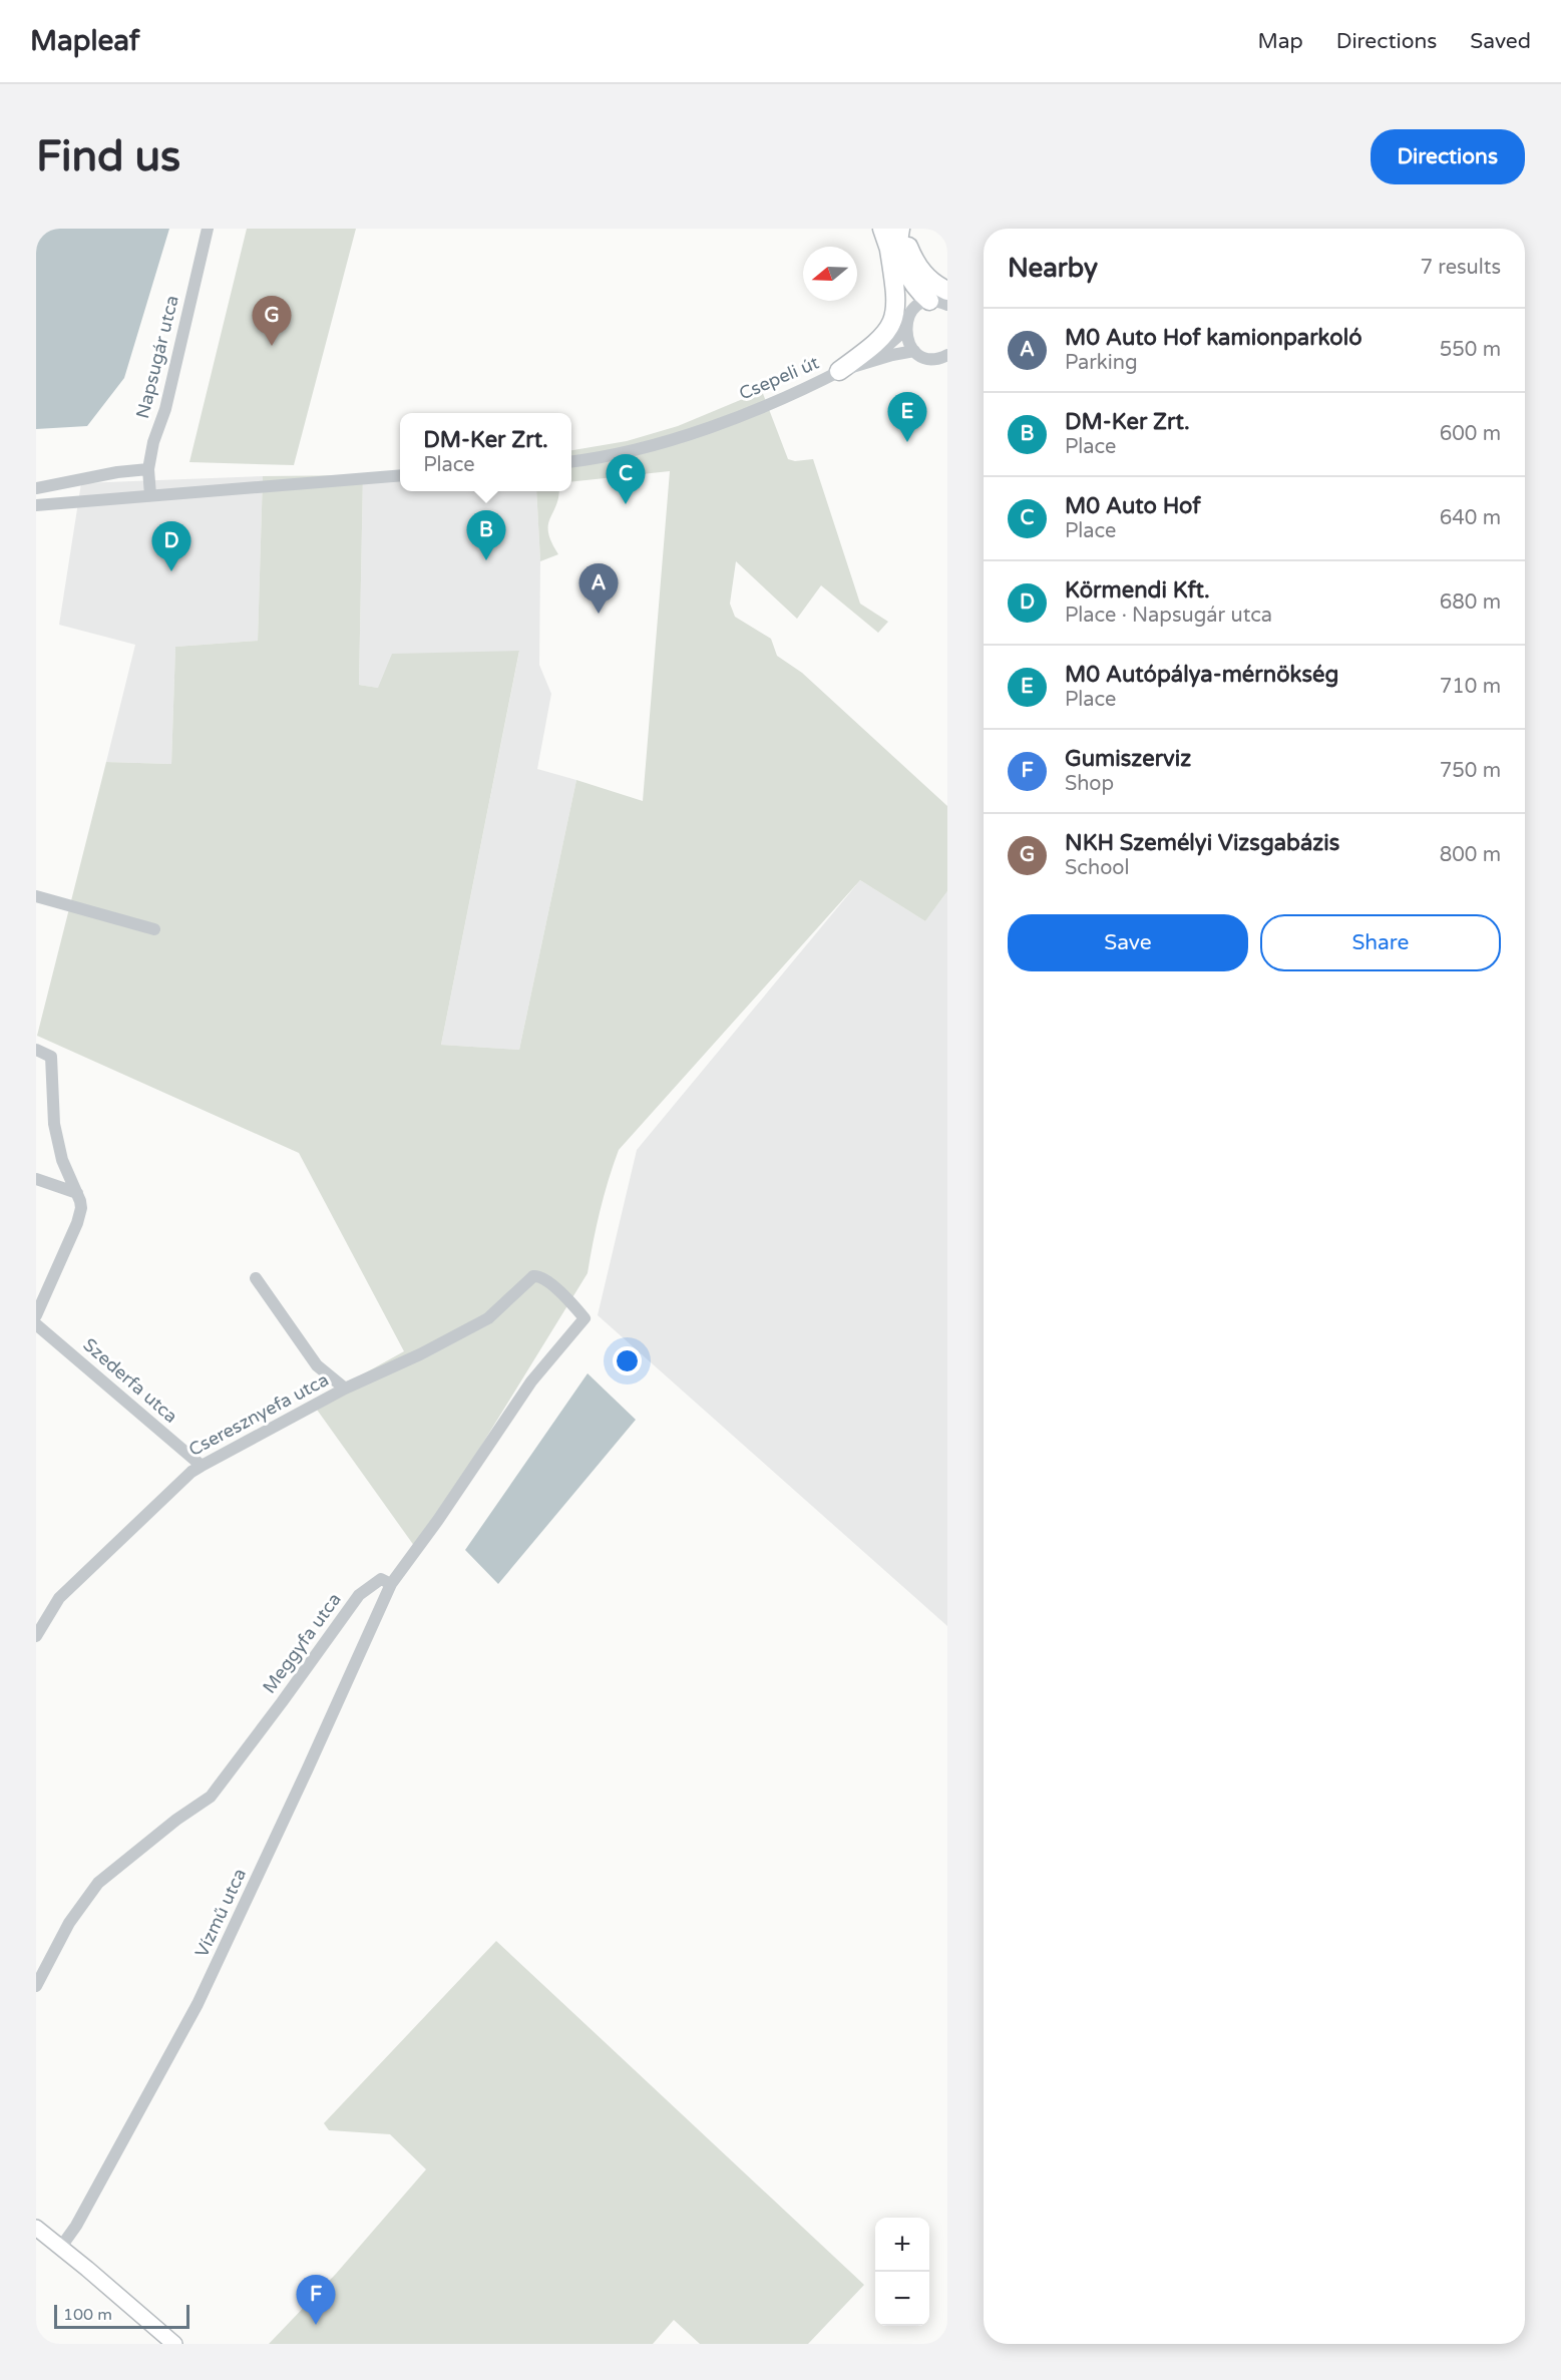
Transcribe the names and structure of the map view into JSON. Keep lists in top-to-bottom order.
{
  "streets": {
    "street": [
      "Napsugár utca",
      "Csepeli út",
      "Szederfa utca",
      "Cseresznyefa utca",
      "Meggyfa utca",
      "Vízmű utca"
    ]
  },
  "crossings": [
    ["Szederfa utca", "Cseresznyefa utca"],
    ["Cseresznyefa utca", "Meggyfa utca"],
    ["Cseresznyefa utca", "Vízmű utca"],
    ["Meggyfa utca", "Vízmű utca"]
  ],
  "scale_bar": "100 m",
  "north": "left",
  "page": {
    "header": "Mapleaf",
    "nav": ["Map", "Directions", "Saved"],
    "buttons": [
      "Directions",
      ["Save", "Share"]
    ],
    "title": "Find us",
    "heading": ["Nearby", "7 results"],
    "pins": [
      "G",
      "E",
      "C",
      "B",
      "D",
      "A",
      "F"
    ],
    "list": [
      {
        "mark": "A",
        "name": "M0 Auto Hof kamionparkoló",
        "note": "Parking",
        "value": "550 m"
      },
      {
        "mark": "B",
        "name": "DM-Ker Zrt.",
        "note": "Place",
        "value": "600 m"
      },
      {
        "mark": "C",
        "name": "M0 Auto Hof",
        "note": "Place",
        "value": "640 m"
      },
      {
        "mark": "D",
        "name": "Körmendi Kft.",
        "note": "Place · Napsugár utca",
        "value": "680 m"
      },
      {
        "mark": "E",
        "name": "M0 Autópálya-mérnökség",
        "note": "Place",
        "value": "710 m"
      },
      {
        "mark": "F",
        "name": "Gumiszerviz",
        "note": "Shop",
        "value": "750 m"
      },
      {
        "mark": "G",
        "name": "NKH Személyi Vizsgabázis",
        "note": "School",
        "value": "800 m"
      }
    ],
    "popup": ["DM-Ker Zrt.", "Place"],
    "map_buttons": ["+", "−"],
    "scale": "100 m"
  }
}
